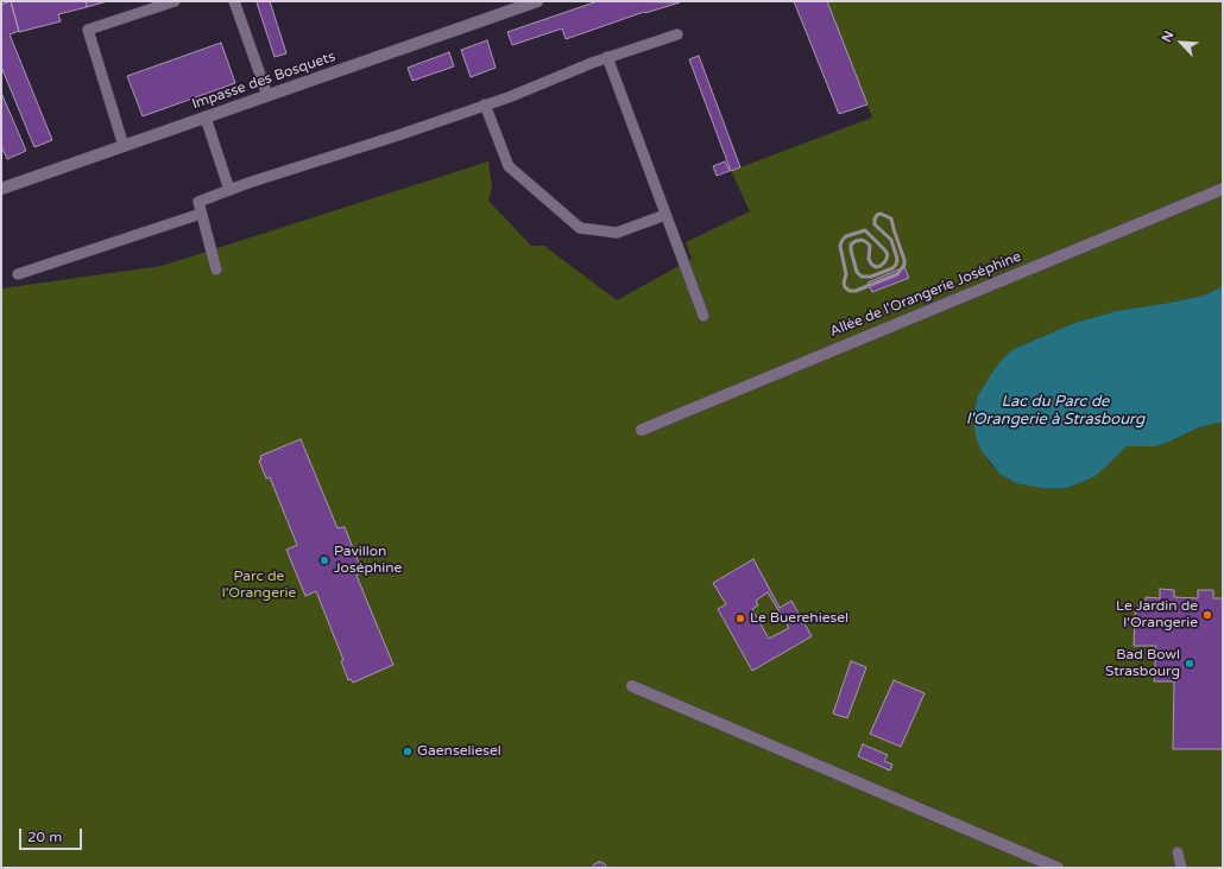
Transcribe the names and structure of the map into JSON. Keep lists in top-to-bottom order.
{
  "streets": {
    "street": ["Impasse des Bosquets", "Allée de l'Orangerie Joséphine"]
  },
  "water": ["Lac du Parc de l'Orangerie à Strasbourg"],
  "parks": ["Parc de l'Orangerie"],
  "places": [
    "Pavillon Joséphine",
    "Le Jardin de l'Orangerie",
    "Le Buerehiesel",
    "Bad Bowl Strasbourg",
    "Gaenseliesel"
  ],
  "scale_bar": "20 m",
  "north": "top left"
}
